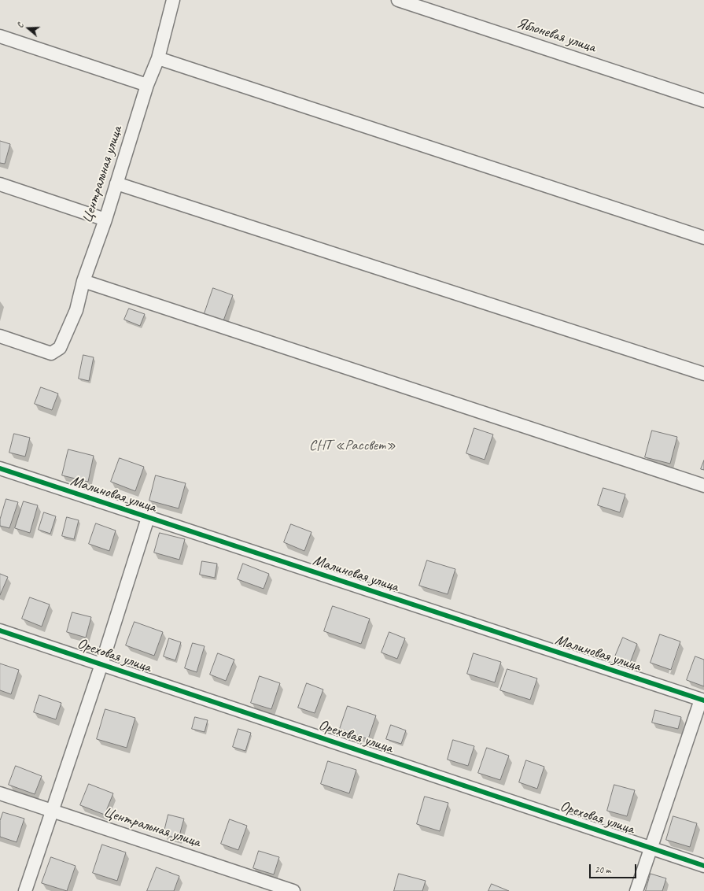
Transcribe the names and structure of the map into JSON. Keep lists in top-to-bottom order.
{
  "streets": {
    "street": [
      "Яблоневая улица",
      "Центральная улица",
      "Малиновая улица",
      "Ореховая улица"
    ]
  },
  "parks": ["СНТ «Рассвет»"],
  "scale_bar": "20 m",
  "north": "left"
}
